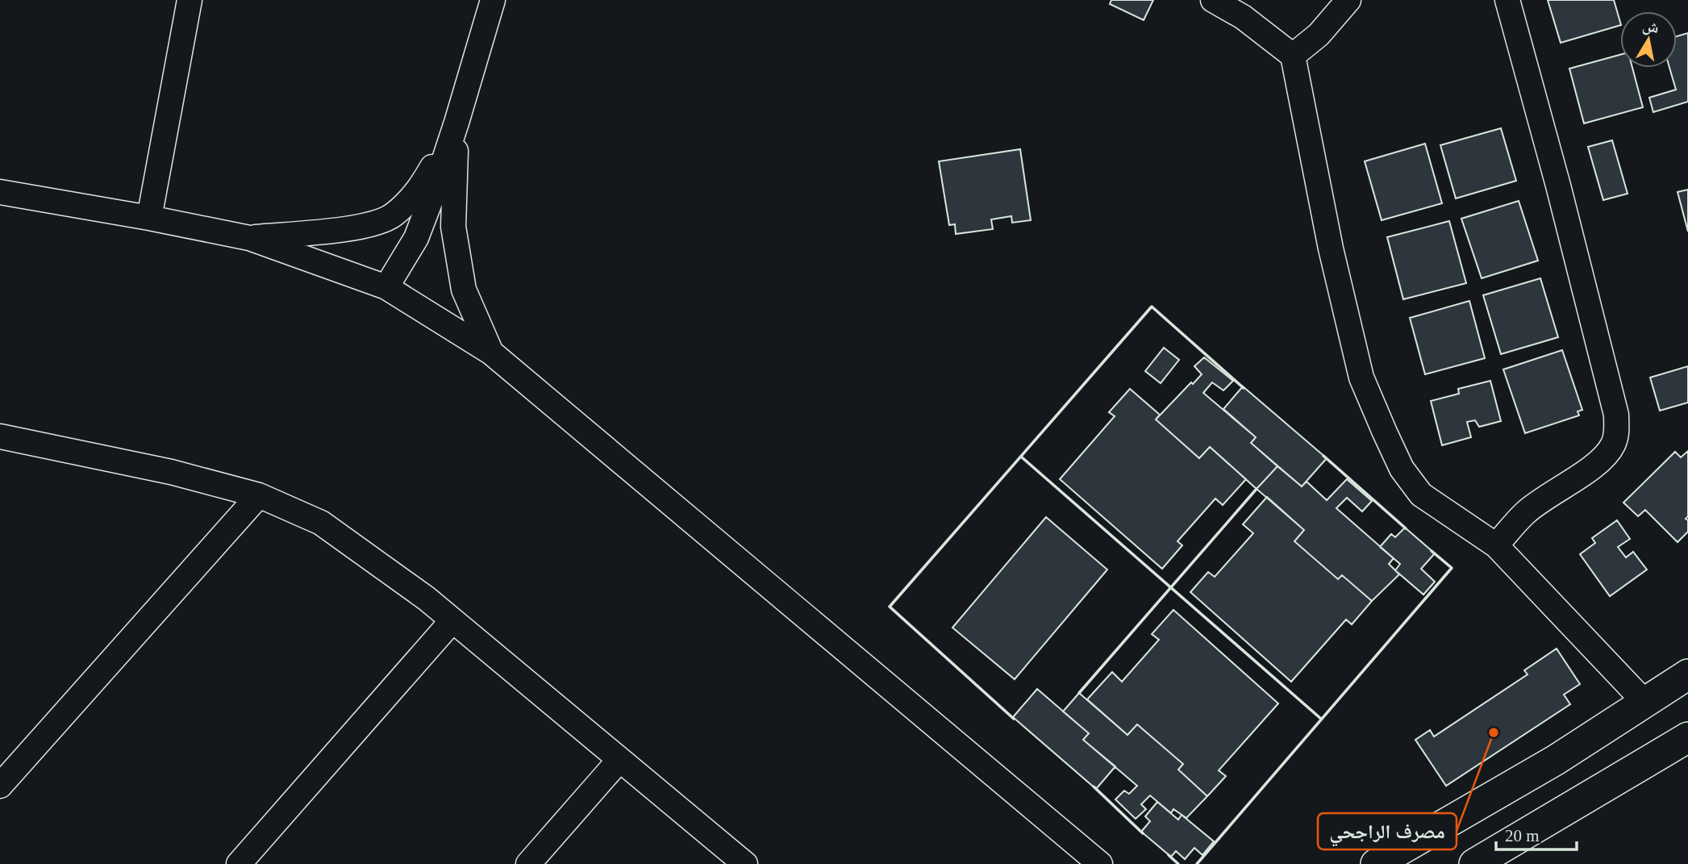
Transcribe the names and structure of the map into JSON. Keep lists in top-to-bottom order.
{
  "places": ["مصرف الراجحي"],
  "scale_bar": "20 m",
  "north": "top"
}
